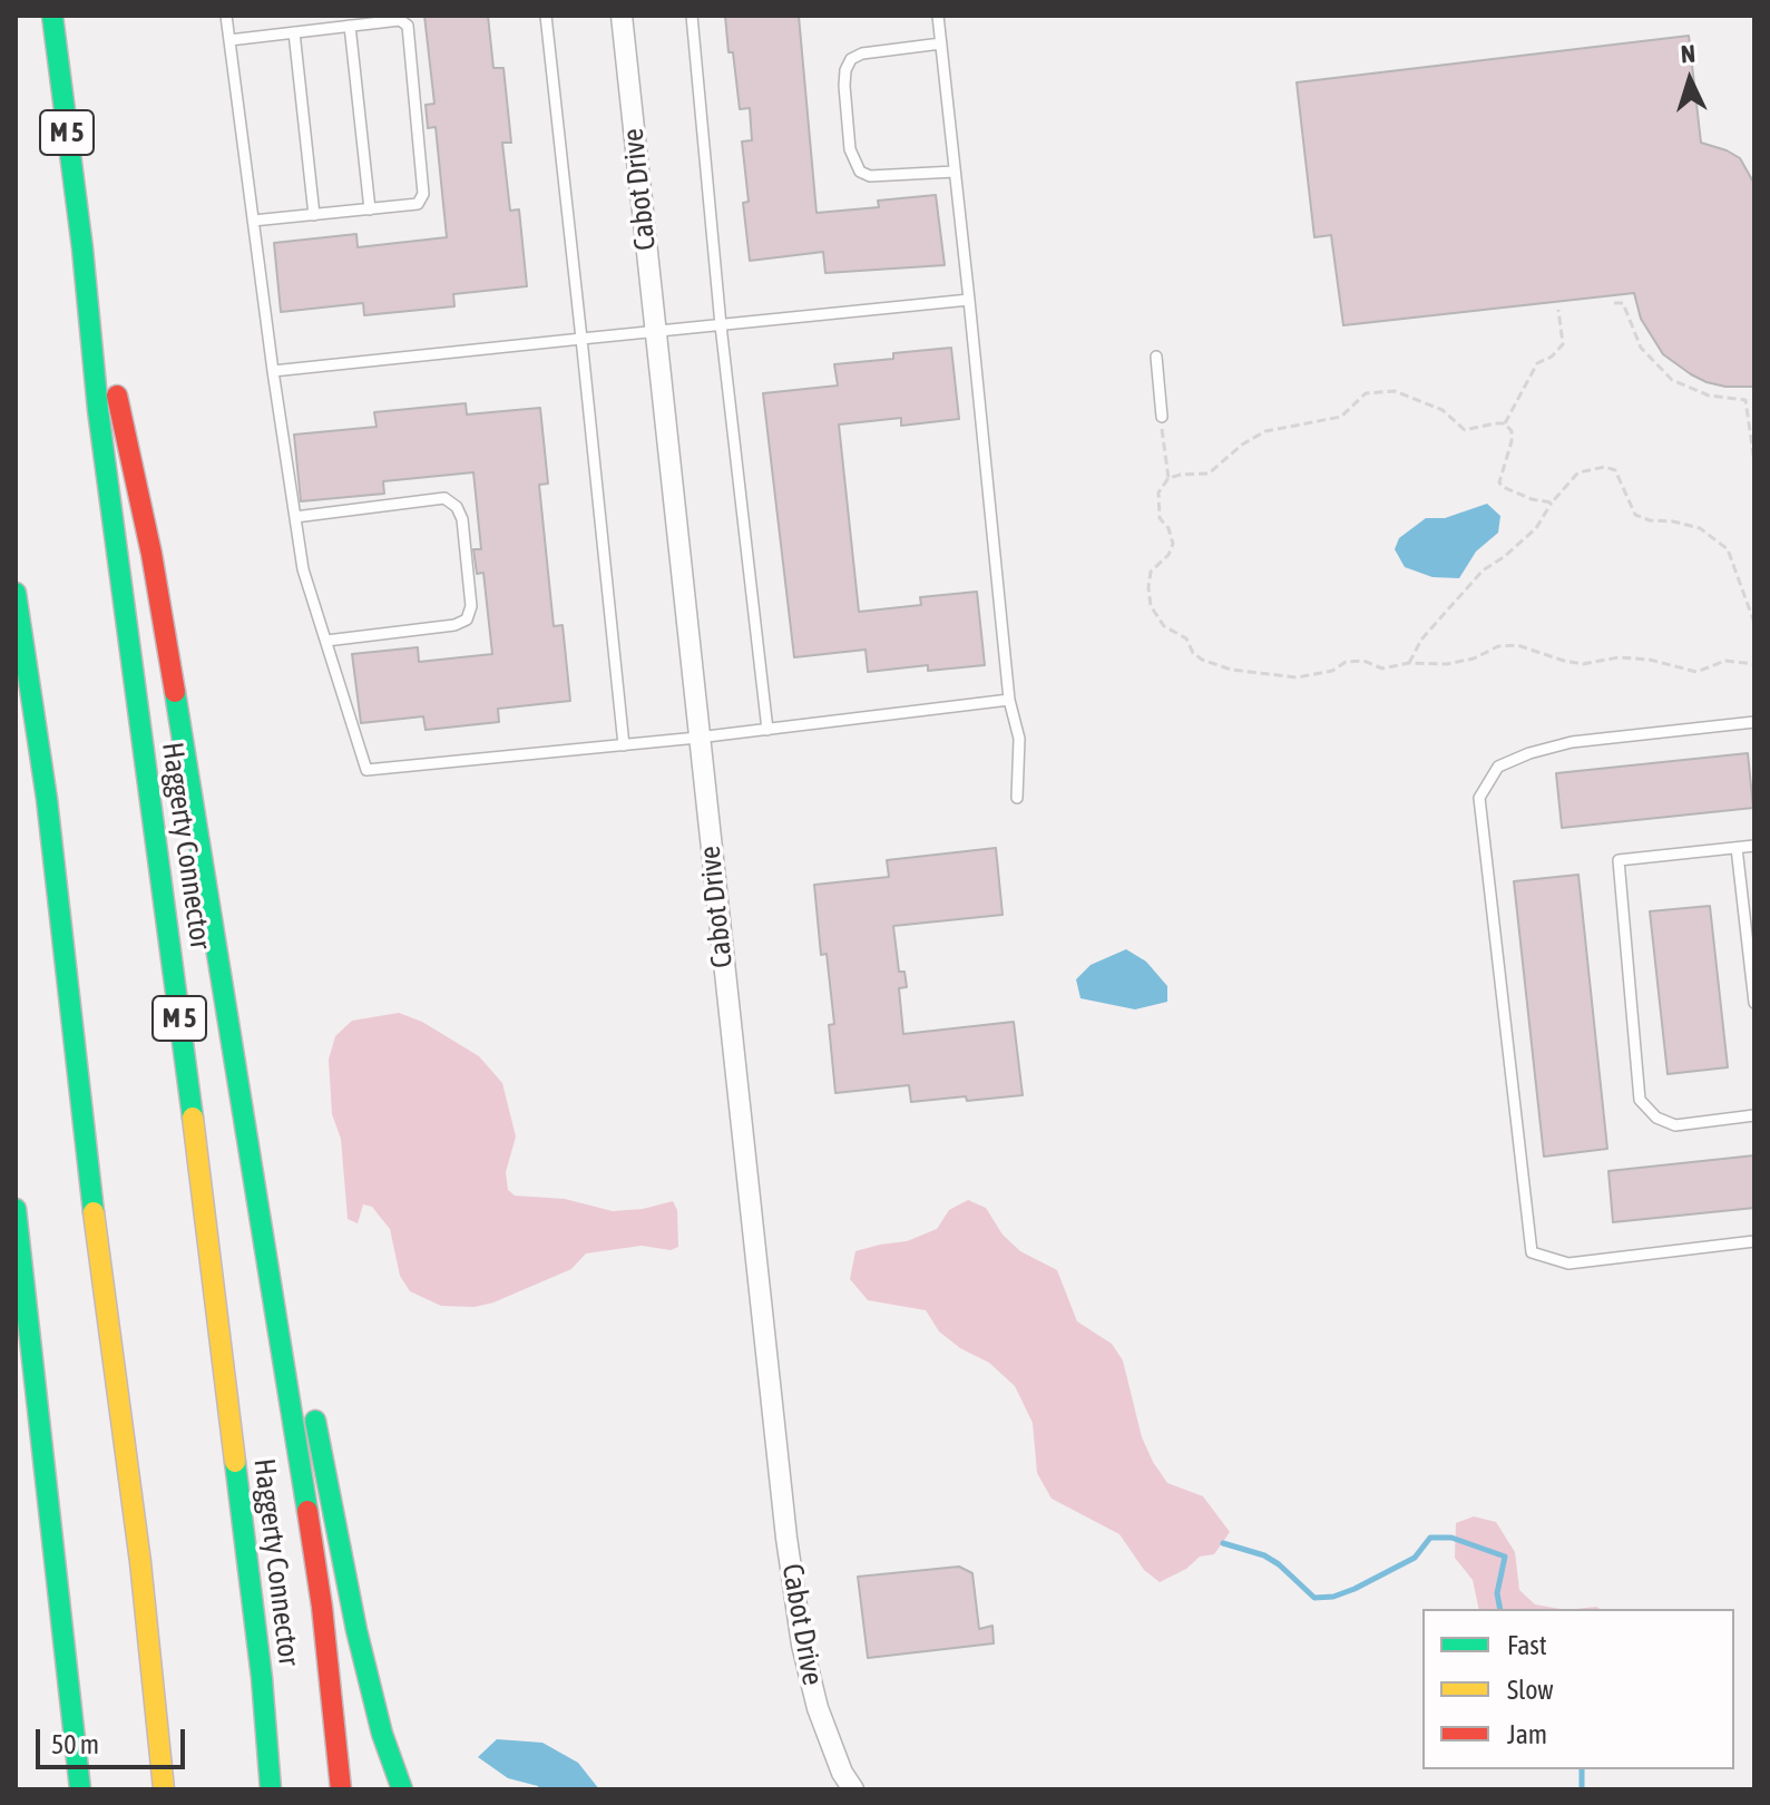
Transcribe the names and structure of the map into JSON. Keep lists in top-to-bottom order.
{
  "streets": {
    "highway": ["M 5", "Haggerty Connector"],
    "street": ["Cabot Drive"]
  },
  "legend": ["Fast", "Slow", "Jam"],
  "scale_bar": "50 m",
  "north": "top"
}
